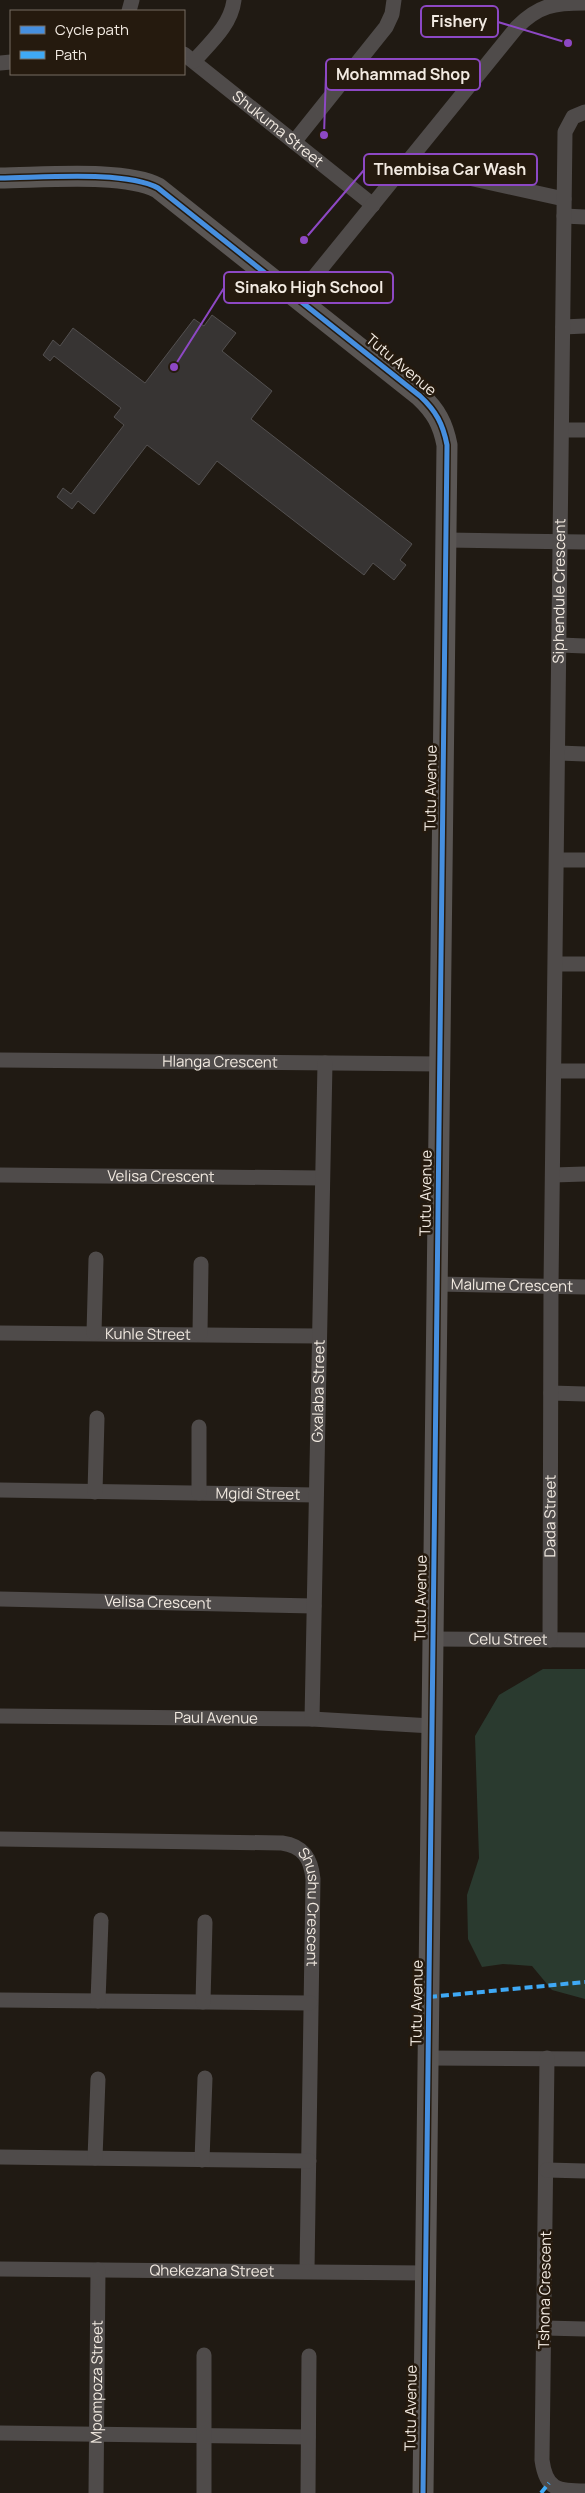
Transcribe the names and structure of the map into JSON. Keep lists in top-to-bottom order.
{
  "streets": {
    "street": [
      "Shukuma Street",
      "Tutu Avenue",
      "Siphendule Crescent",
      "Hlanga Crescent",
      "Velisa Crescent",
      "Malume Crescent",
      "Kuhle Street",
      "Gxalaba Street",
      "Mgidi Street",
      "Dada Street",
      "Celu Street",
      "Paul Avenue",
      "Shushu Crescent",
      "Qhekezana Street",
      "Tshona Crescent",
      "Mpompoza Street"
    ]
  },
  "crossings": [
    ["Tutu Avenue", "Hlanga Crescent"],
    ["Tutu Avenue", "Malume Crescent"],
    ["Tutu Avenue", "Celu Street"],
    ["Tutu Avenue", "Paul Avenue"],
    ["Tutu Avenue", "Qhekezana Street"],
    ["Siphendule Crescent", "Malume Crescent"],
    ["Siphendule Crescent", "Dada Street"],
    ["Hlanga Crescent", "Gxalaba Street"],
    ["Velisa Crescent", "Gxalaba Street"],
    ["Malume Crescent", "Dada Street"],
    ["Kuhle Street", "Gxalaba Street"],
    ["Gxalaba Street", "Mgidi Street"],
    ["Gxalaba Street", "Paul Avenue"],
    ["Dada Street", "Celu Street"],
    ["Shushu Crescent", "Qhekezana Street"],
    ["Qhekezana Street", "Mpompoza Street"]
  ],
  "places": [
    "Fishery",
    "Mohammad Shop",
    "Thembisa Car Wash",
    "Sinako High School"
  ],
  "legend": ["Cycle path", "Path"]
}
